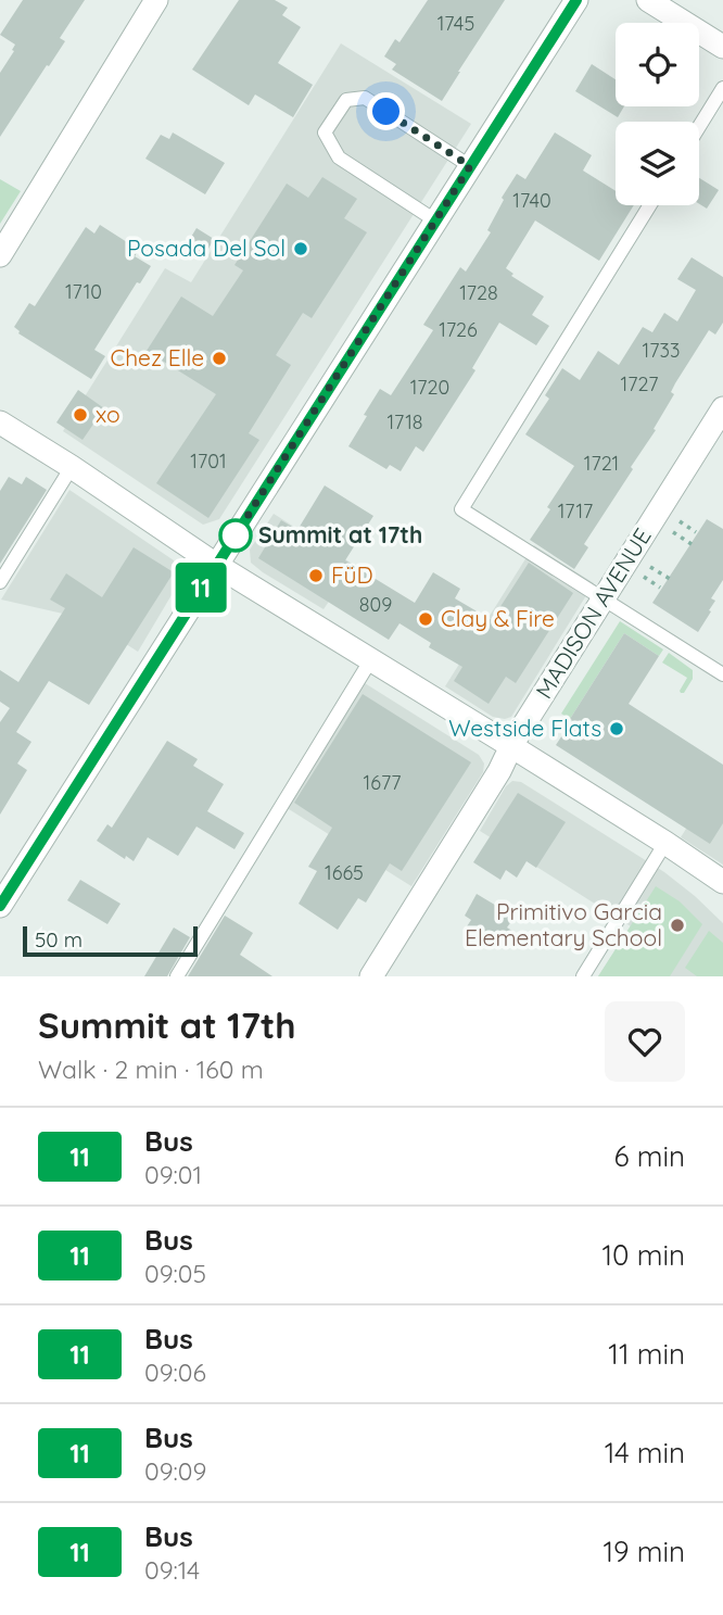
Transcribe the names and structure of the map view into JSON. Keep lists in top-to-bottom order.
{
  "streets": {
    "street": ["MADISON AVENUE"]
  },
  "places": [
    "Posada Del Sol",
    "Chez Elle",
    "xo",
    "Summit at 17th",
    "FüD",
    "Clay & Fire",
    "Westside Flats",
    "Primitivo Garcia Elementary School"
  ],
  "lines": ["bus line 11"],
  "house_numbers": [
    "1745",
    "1740",
    "1710",
    "1728",
    "1726",
    "1733",
    "1727",
    "1720",
    "1718",
    "1701",
    "1721",
    "1717",
    "809",
    "1677",
    "1665"
  ],
  "scale_bar": "50 m",
  "page": {
    "on_map": "11",
    "scale": "50 m",
    "heading": ["Summit at 17th", "Walk · 2 min · 160 m"],
    "list": [
      {
        "mark": "11",
        "name": "Bus",
        "note": "09:01",
        "value": "6 min"
      },
      {
        "mark": "11",
        "name": "Bus",
        "note": "09:05",
        "value": "10 min"
      },
      {
        "mark": "11",
        "name": "Bus",
        "note": "09:06",
        "value": "11 min"
      },
      {
        "mark": "11",
        "name": "Bus",
        "note": "09:09",
        "value": "14 min"
      },
      {
        "mark": "11",
        "name": "Bus",
        "note": "09:14",
        "value": "19 min"
      }
    ]
  }
}
